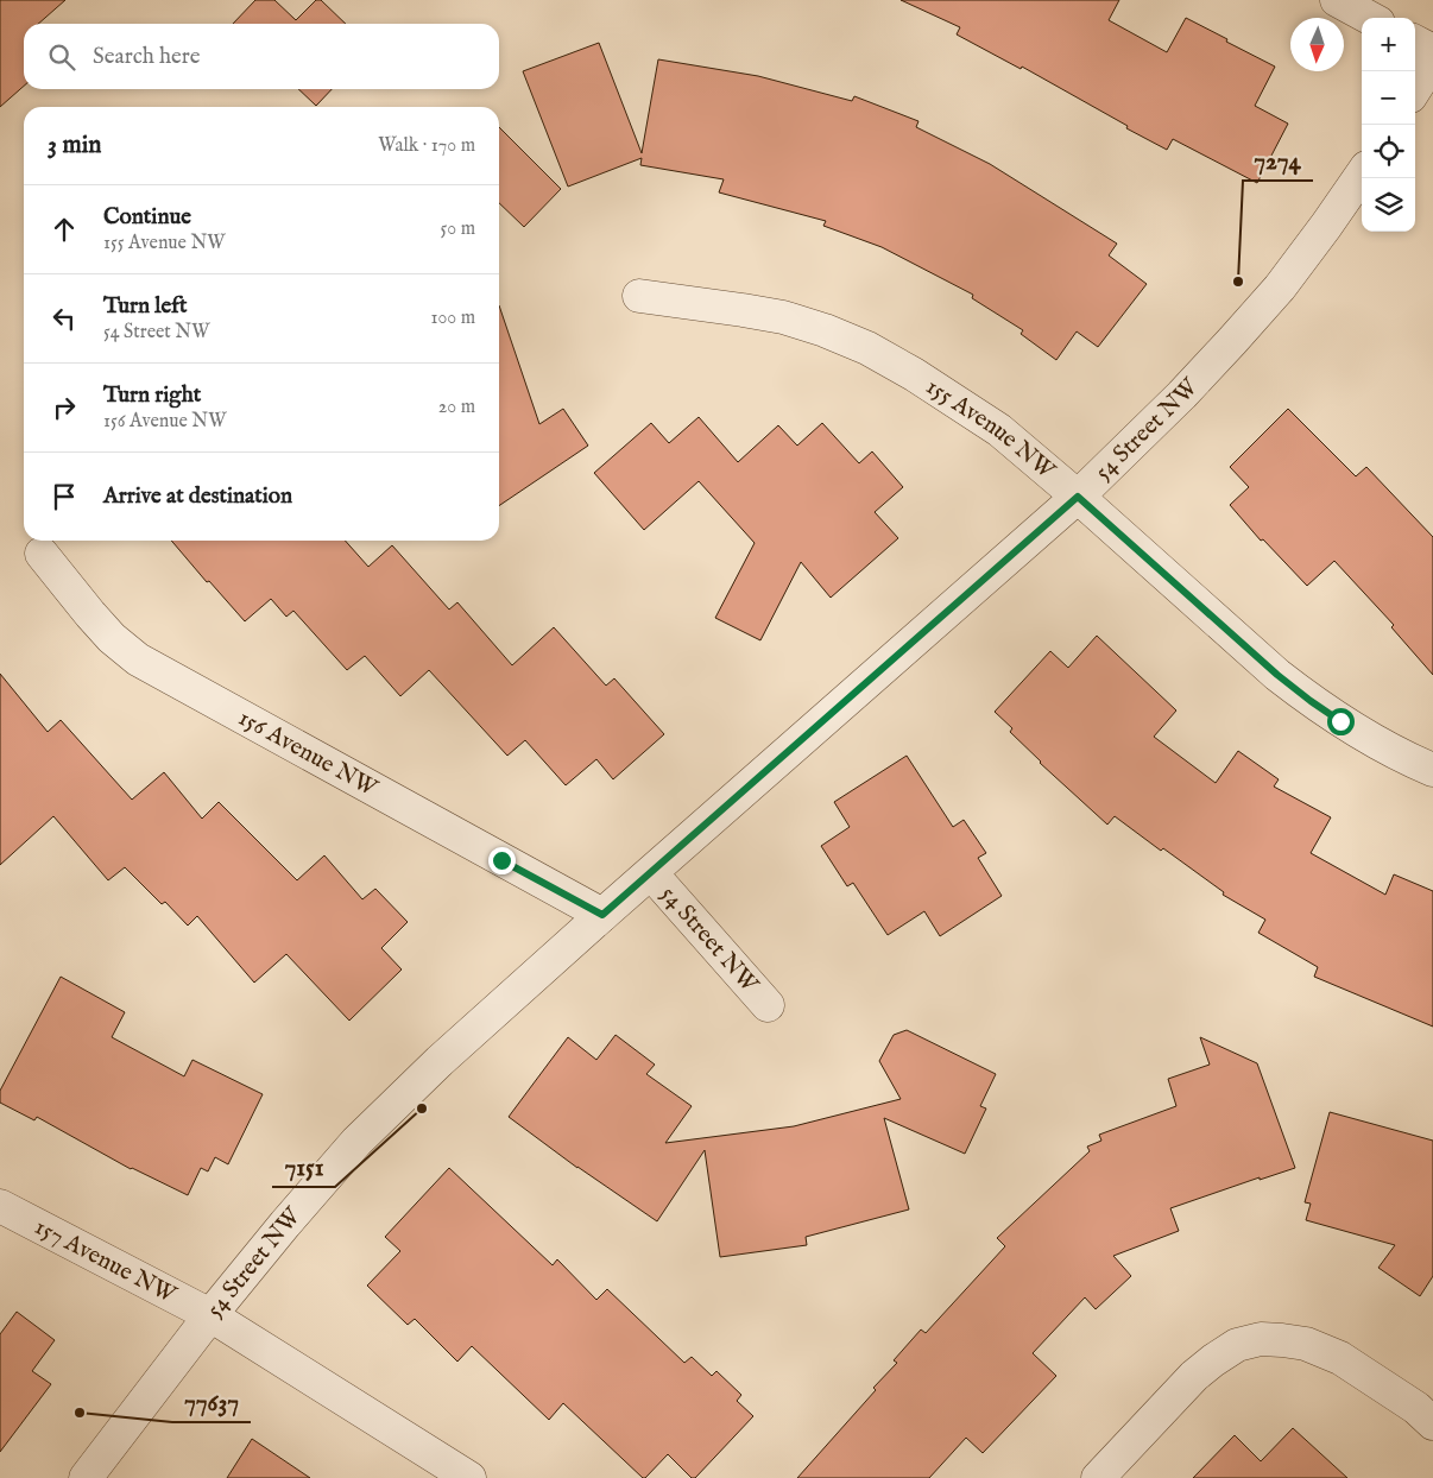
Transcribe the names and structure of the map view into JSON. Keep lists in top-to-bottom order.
{
  "streets": {
    "street": [
      "54 Street NW",
      "155 Avenue NW",
      "156 Avenue NW",
      "157 Avenue NW"
    ]
  },
  "crossings": [
    ["54 Street NW", "155 Avenue NW"],
    ["54 Street NW", "156 Avenue NW"],
    ["54 Street NW", "157 Avenue NW"]
  ],
  "places": ["7274", "7151", "77637"],
  "north": "bottom",
  "page": {
    "map_buttons": ["+", "−"],
    "search": "Search here",
    "heading": ["3 min", "Walk · 170 m"],
    "list": [
      ["Continue", "155 Avenue NW", "50 m"],
      ["Turn left", "54 Street NW", "100 m"],
      ["Turn right", "156 Avenue NW", "20 m"],
      "Arrive at destination"
    ]
  }
}
